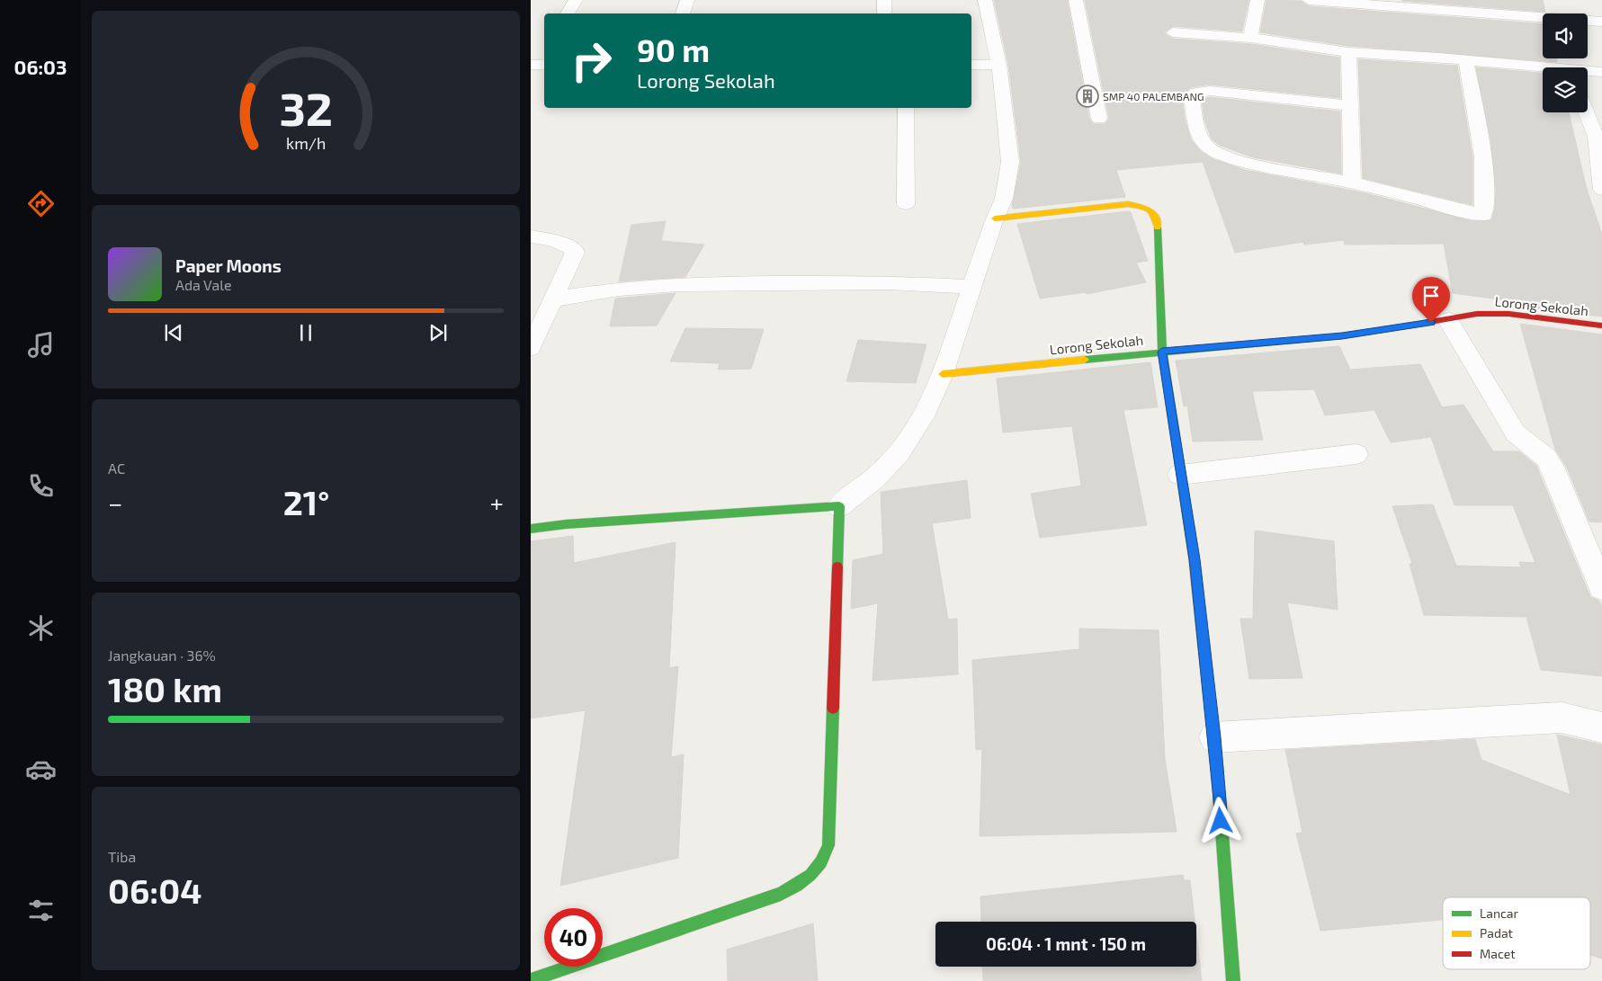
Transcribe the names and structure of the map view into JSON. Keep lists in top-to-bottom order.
{
  "streets": {
    "street": ["Lorong Sekolah"]
  },
  "places": {
    "building": ["SMP 40 PALEMBANG"]
  },
  "legend": ["Lancar", "Padat", "Macet"],
  "page": {
    "tabs": "06:03",
    "turn": ["90 m", "Lorong Sekolah"],
    "song": ["Paper Moons", "Ada Vale"],
    "tile": [
      "AC",
      ["Jangkauan · 36%", "180 km"],
      ["Tiba", "06:04"]
    ],
    "heat": ["−", "21°", "+"],
    "limit": "40",
    "trip": "06:04 · 1 mnt · 150 m",
    "gauge": ["32", "km/h"]
  }
}
